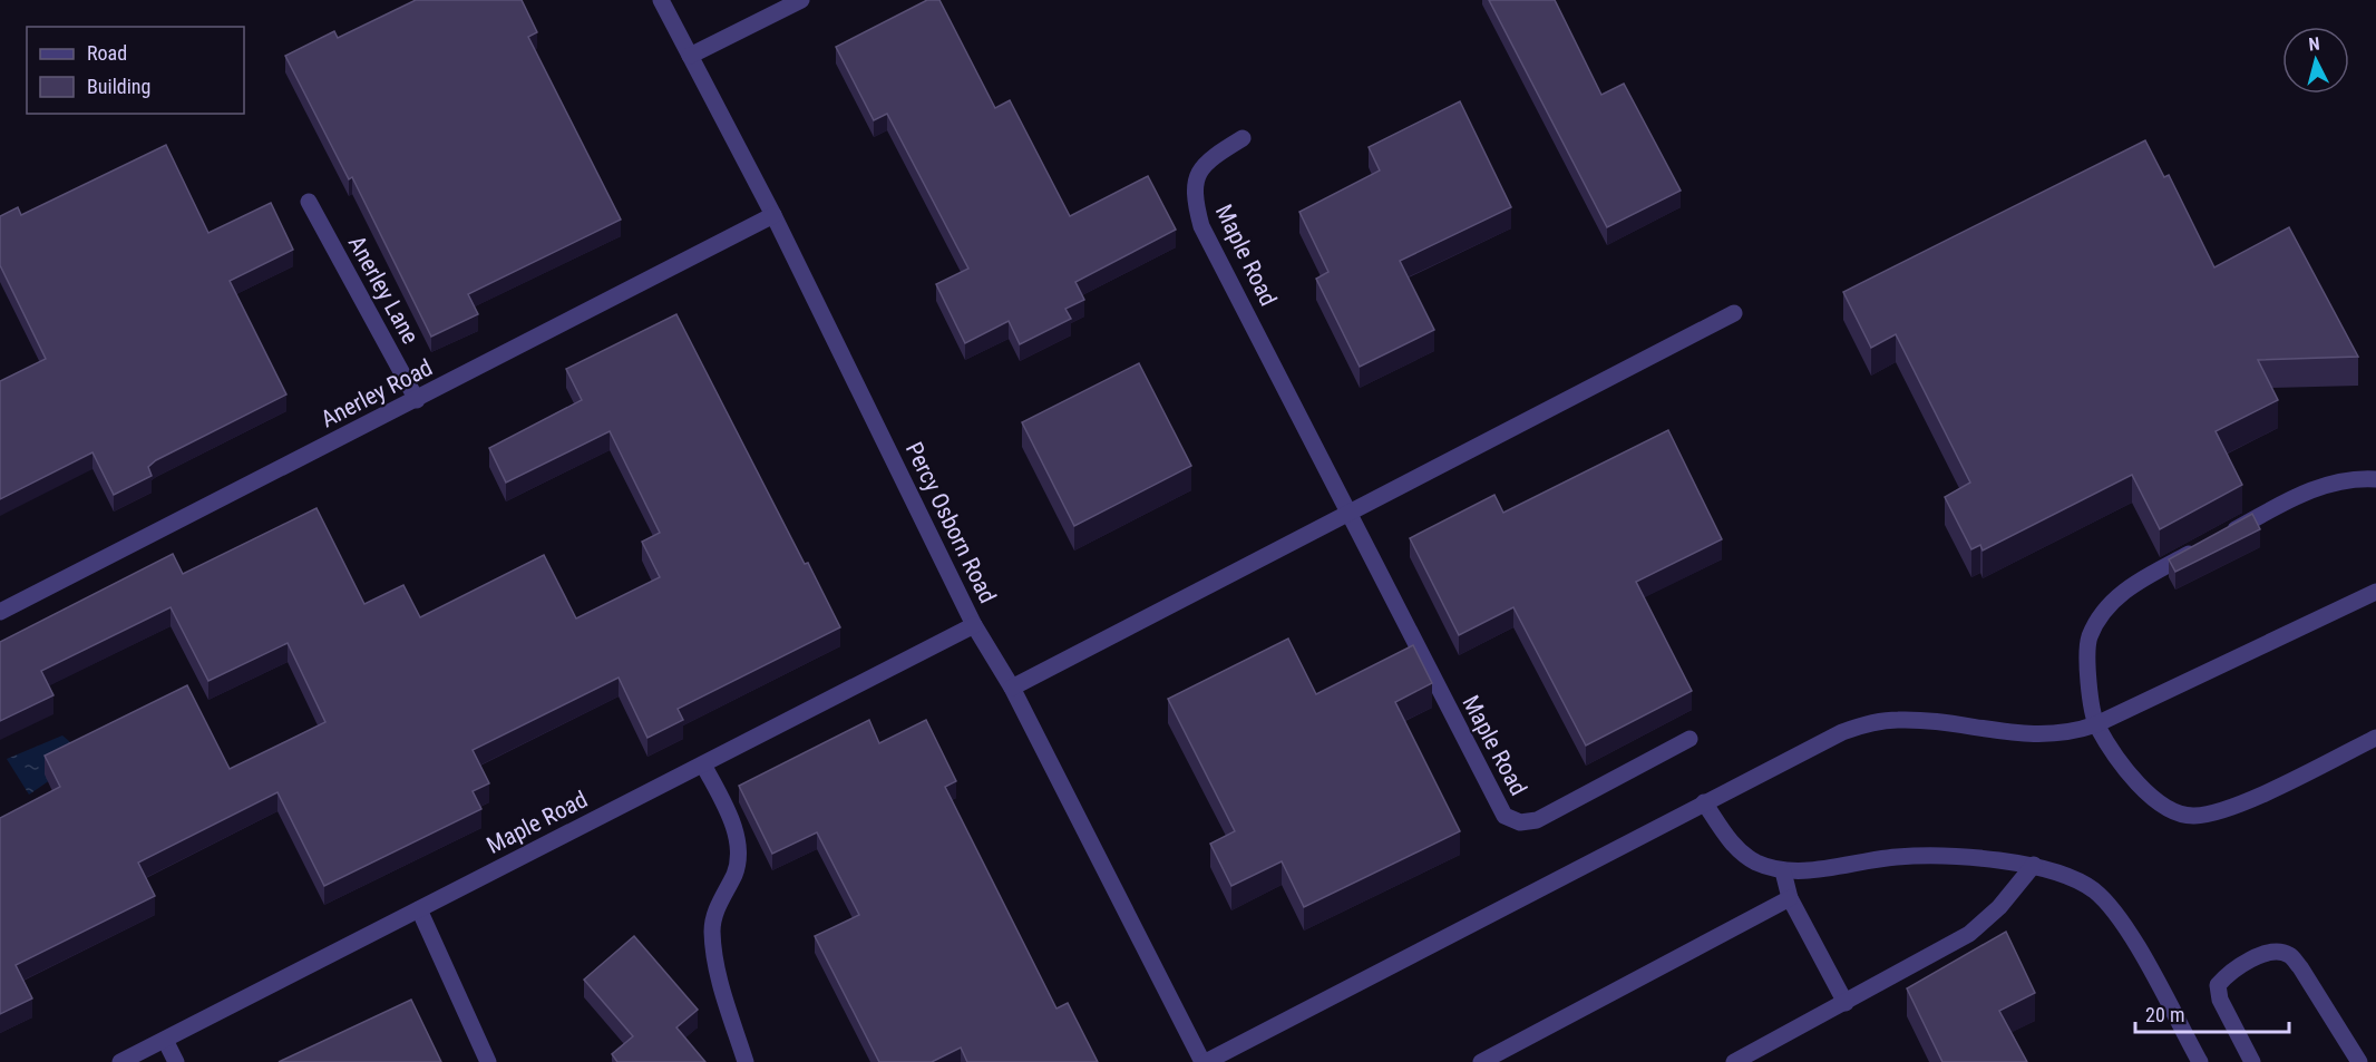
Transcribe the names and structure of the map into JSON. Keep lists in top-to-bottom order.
{
  "streets": {
    "street": [
      "Maple Road",
      "Anerley Lane",
      "Anerley Road",
      "Percy Osborn Road"
    ]
  },
  "crossings": [
    ["Maple Road", "Percy Osborn Road"],
    ["Anerley Lane", "Anerley Road"],
    ["Anerley Road", "Percy Osborn Road"]
  ],
  "legend": ["Road", "Building"],
  "scale_bar": "20 m",
  "north": "top"
}
